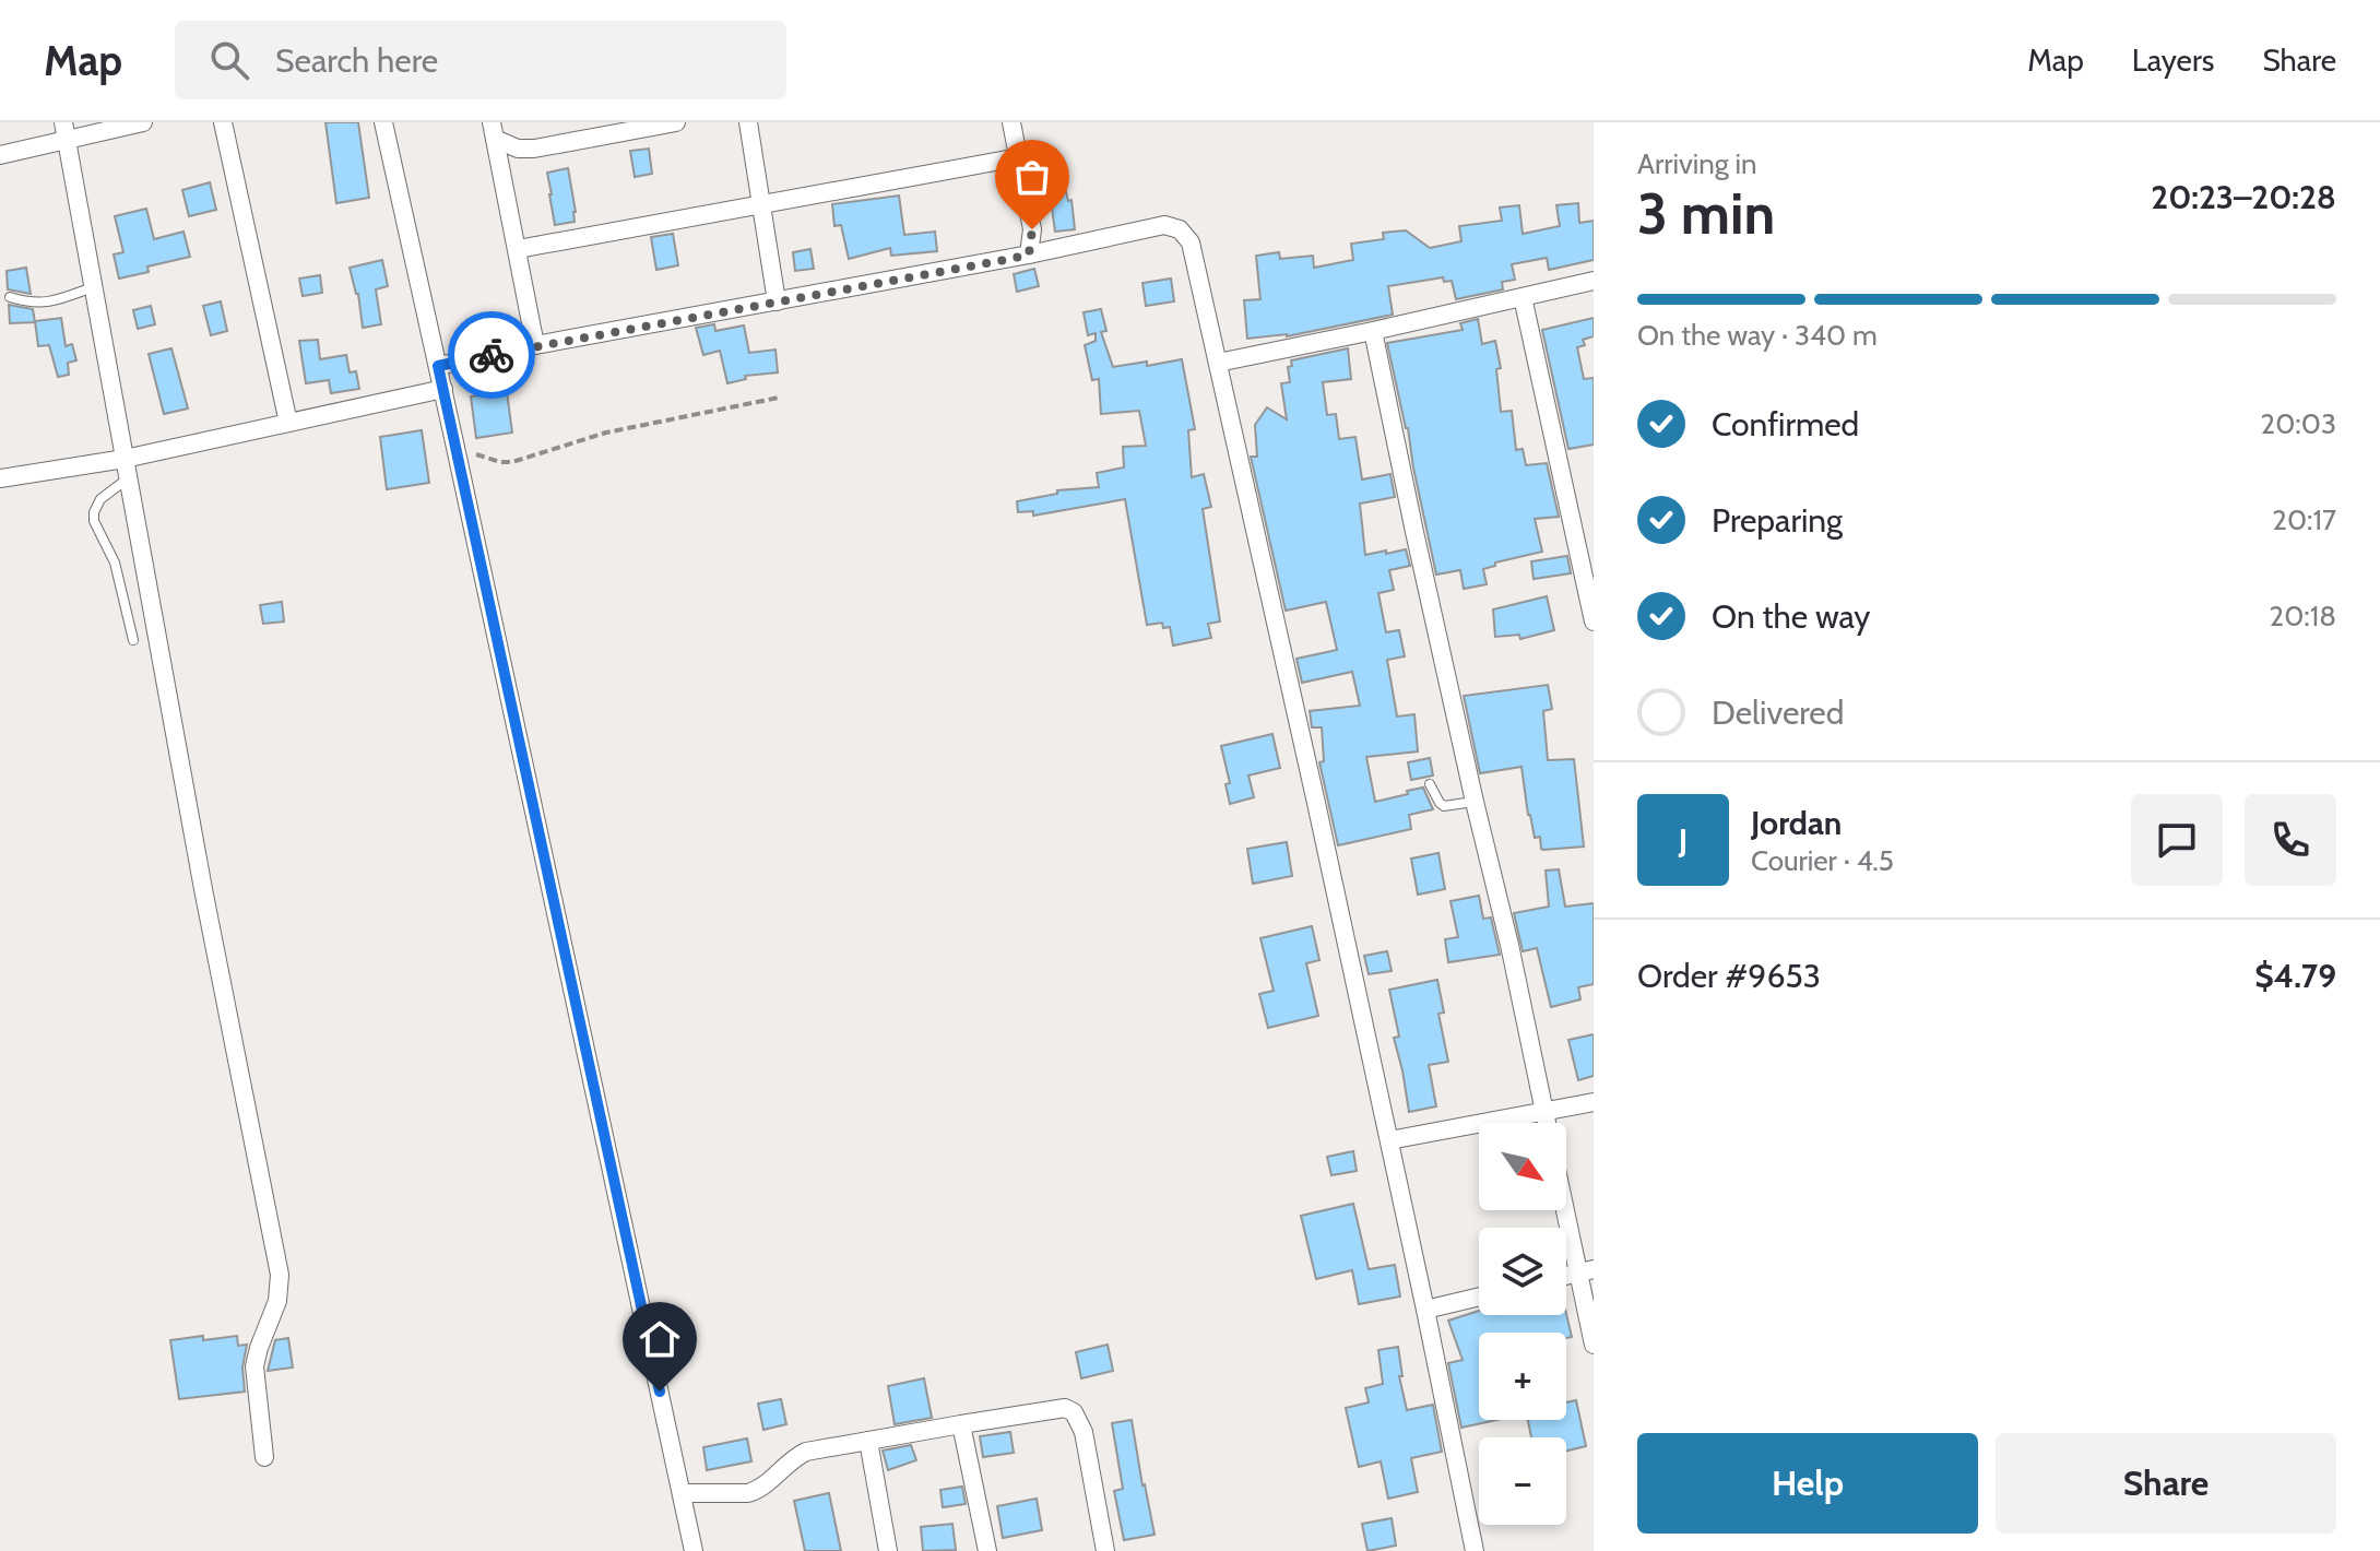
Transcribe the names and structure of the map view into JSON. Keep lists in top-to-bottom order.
{
  "north": "bottom right",
  "page": {
    "header": "Map",
    "search": "Search here",
    "nav": ["Map", "Layers", "Share"],
    "heading": ["3 min", "Arriving in", "20:23–20:28"],
    "panel": [
      "Jordan",
      "Courier · 4.5",
      "Order #9653",
      "$4.79"
    ],
    "bar": "On the way · 340 m",
    "list": [
      ["Confirmed", "20:03"],
      ["Preparing", "20:17"],
      ["On the way", "20:18"],
      "Delivered"
    ],
    "round": "J",
    "map_buttons": ["+", "−"],
    "buttons": ["Help", "Share"]
  }
}
